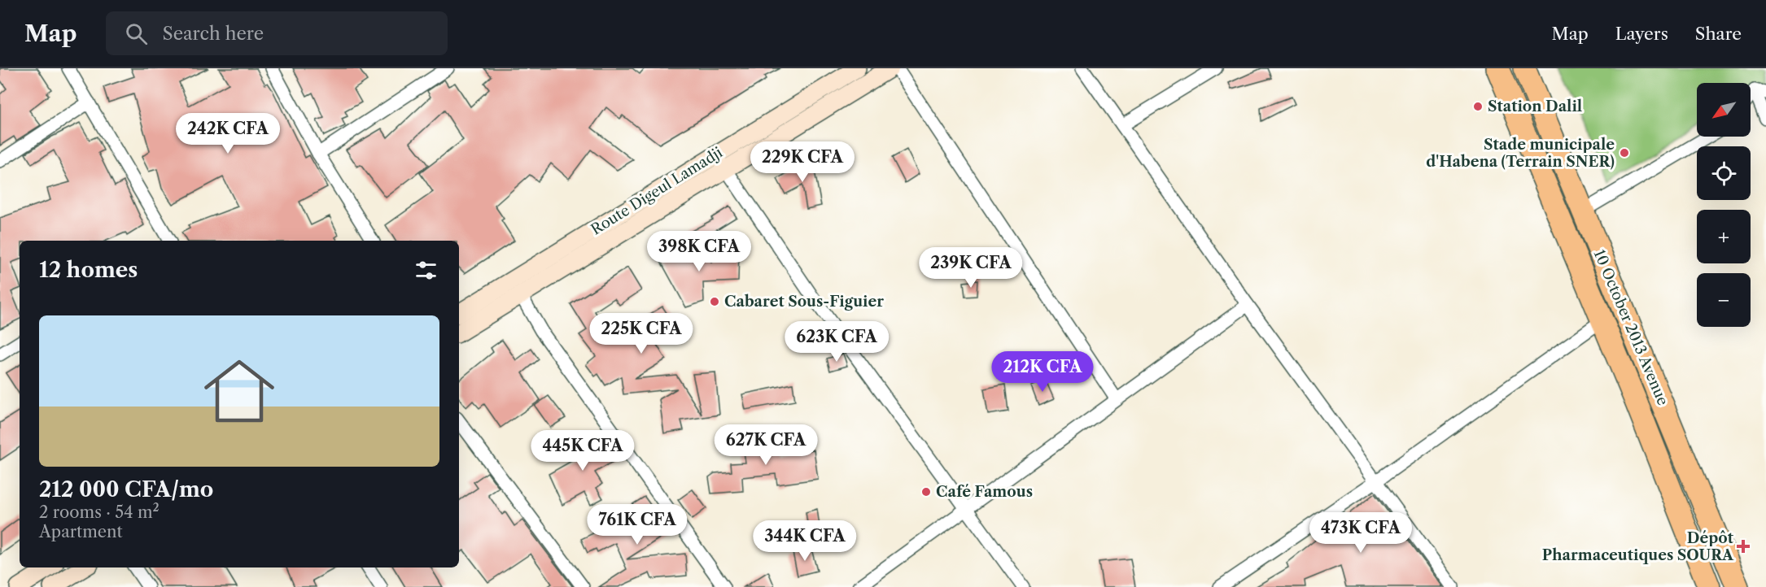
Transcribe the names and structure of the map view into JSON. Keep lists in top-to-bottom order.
{
  "streets": {
    "highway": ["10 October 2013 Avenue"],
    "main road": ["Route Digeul Lamadji"]
  },
  "places": {
    "other": [
      "Station Dalil",
      "Stade municipale d'Habena (Terrain SNER)",
      "Cabaret Sous-Figuier",
      "Café Famous"
    ],
    "health": ["Dépôt Pharmaceutiques SOURA"]
  },
  "north": "bottom left",
  "page": {
    "header": "Map",
    "search": "Search here",
    "nav": ["Map", "Layers", "Share"],
    "map_buttons": ["+", "−"],
    "price": [
      "242K CFA",
      "229K CFA",
      "398K CFA",
      "239K CFA",
      "225K CFA",
      "623K CFA",
      "212K CFA",
      "627K CFA",
      "445K CFA",
      "761K CFA",
      "473K CFA",
      "344K CFA"
    ],
    "heading": "12 homes",
    "list": [
      {
        "name": "212 000 CFA/mo",
        "note": "2 rooms · 54 m² · Apartment"
      }
    ]
  }
}
